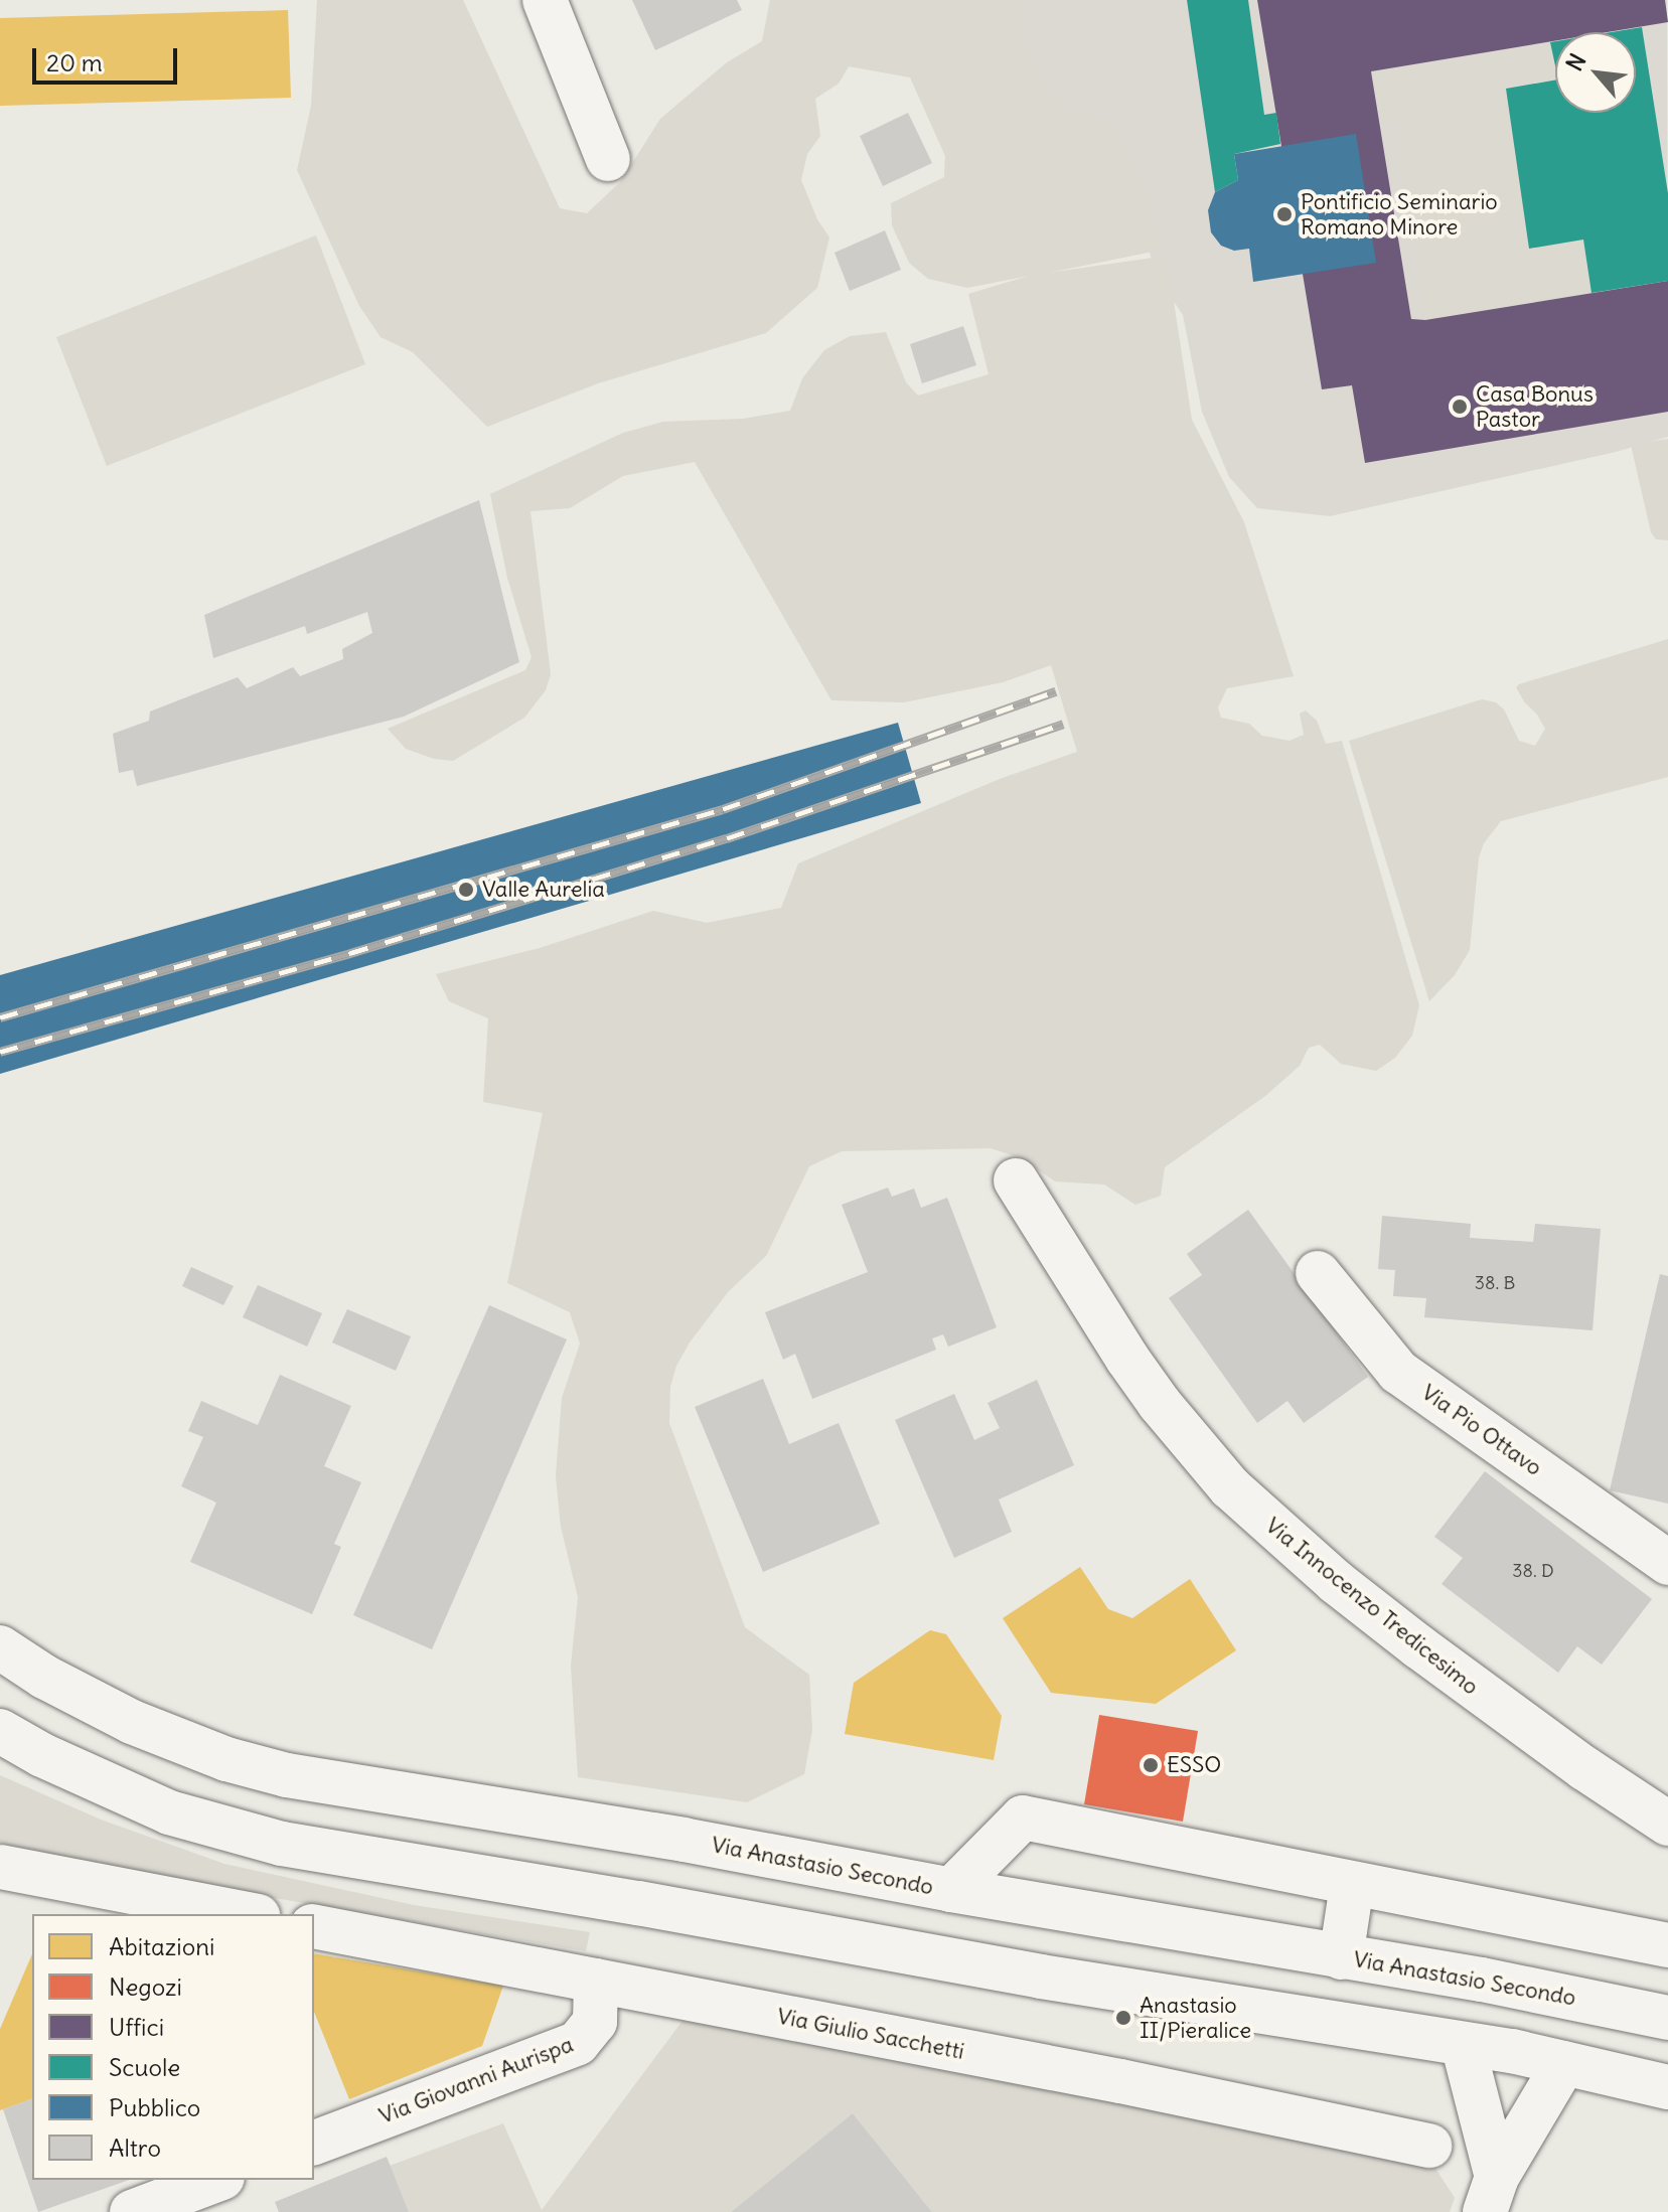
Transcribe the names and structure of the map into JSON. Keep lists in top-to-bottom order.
{
  "streets": {
    "street": [
      "Via Pio Ottavo",
      "Via Innocenzo Tredicesimo",
      "Via Anastasio Secondo",
      "Via Giulio Sacchetti",
      "Via Giovanni Aurispa"
    ]
  },
  "crossings": [
    ["Via Giulio Sacchetti", "Via Giovanni Aurispa"]
  ],
  "places": [
    "Pontificio Seminario Romano Minore",
    "Casa Bonus Pastor",
    "Valle Aurelia",
    "ESSO",
    "Anastasio II/Pieralice"
  ],
  "house_numbers": ["38. B", "38. D"],
  "legend": [
    "Abitazioni",
    "Negozi",
    "Uffici",
    "Scuole",
    "Pubblico",
    "Altro"
  ],
  "scale_bar": "20 m",
  "north": "top left"
}
